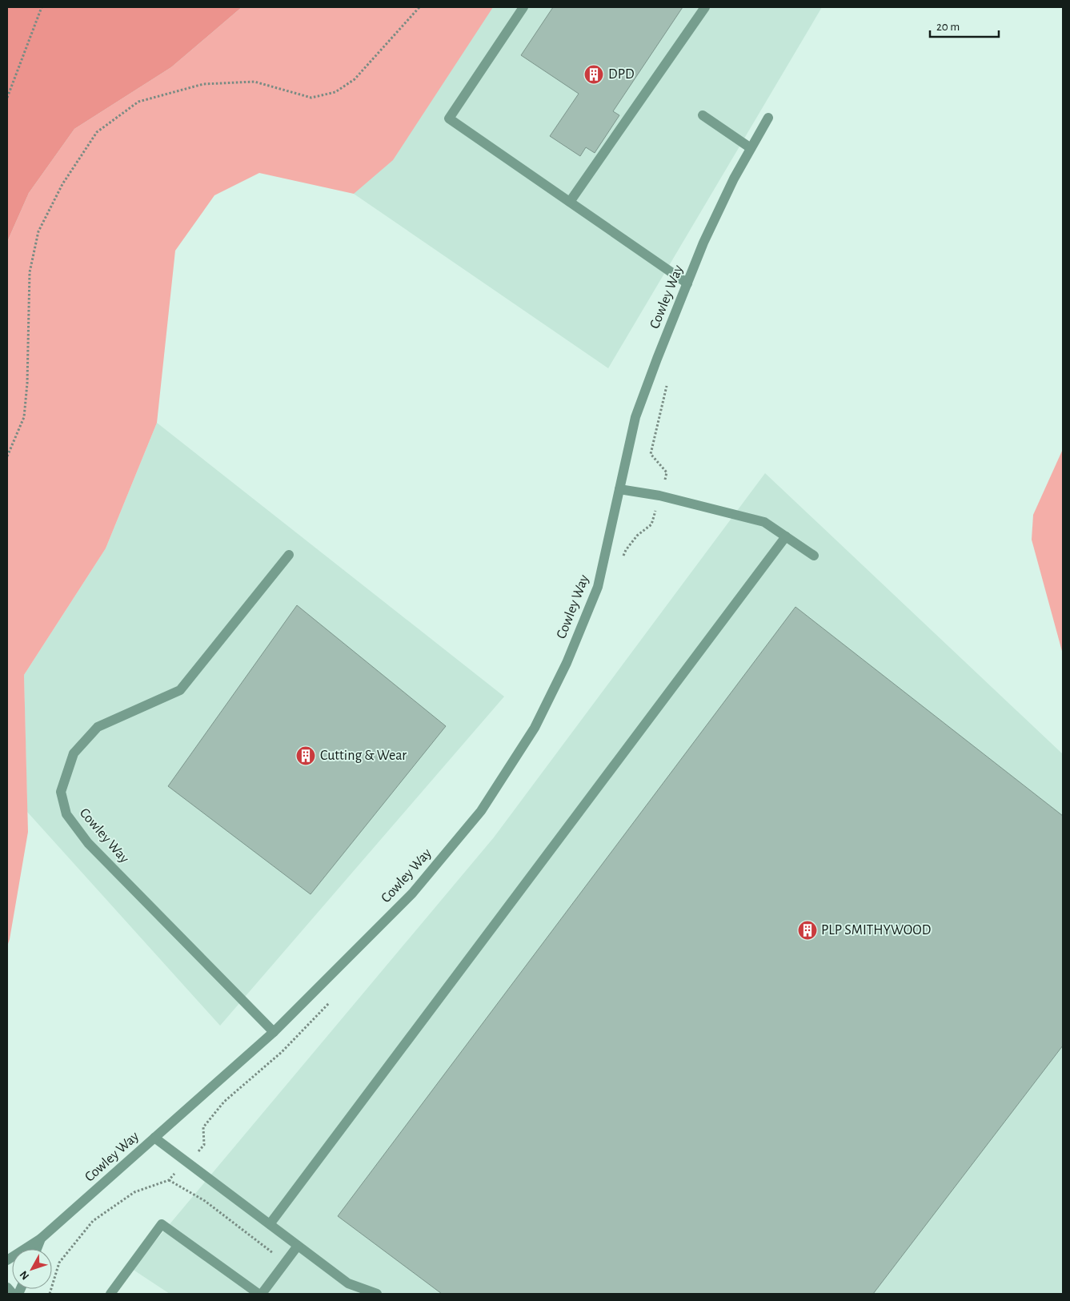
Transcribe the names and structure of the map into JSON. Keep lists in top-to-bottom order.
{
  "streets": {
    "street": ["Cowley Way"]
  },
  "places": {
    "building": ["DPD", "Cutting & Wear", "PLP SMITHYWOOD"]
  },
  "scale_bar": "20 m",
  "north": "bottom left"
}
